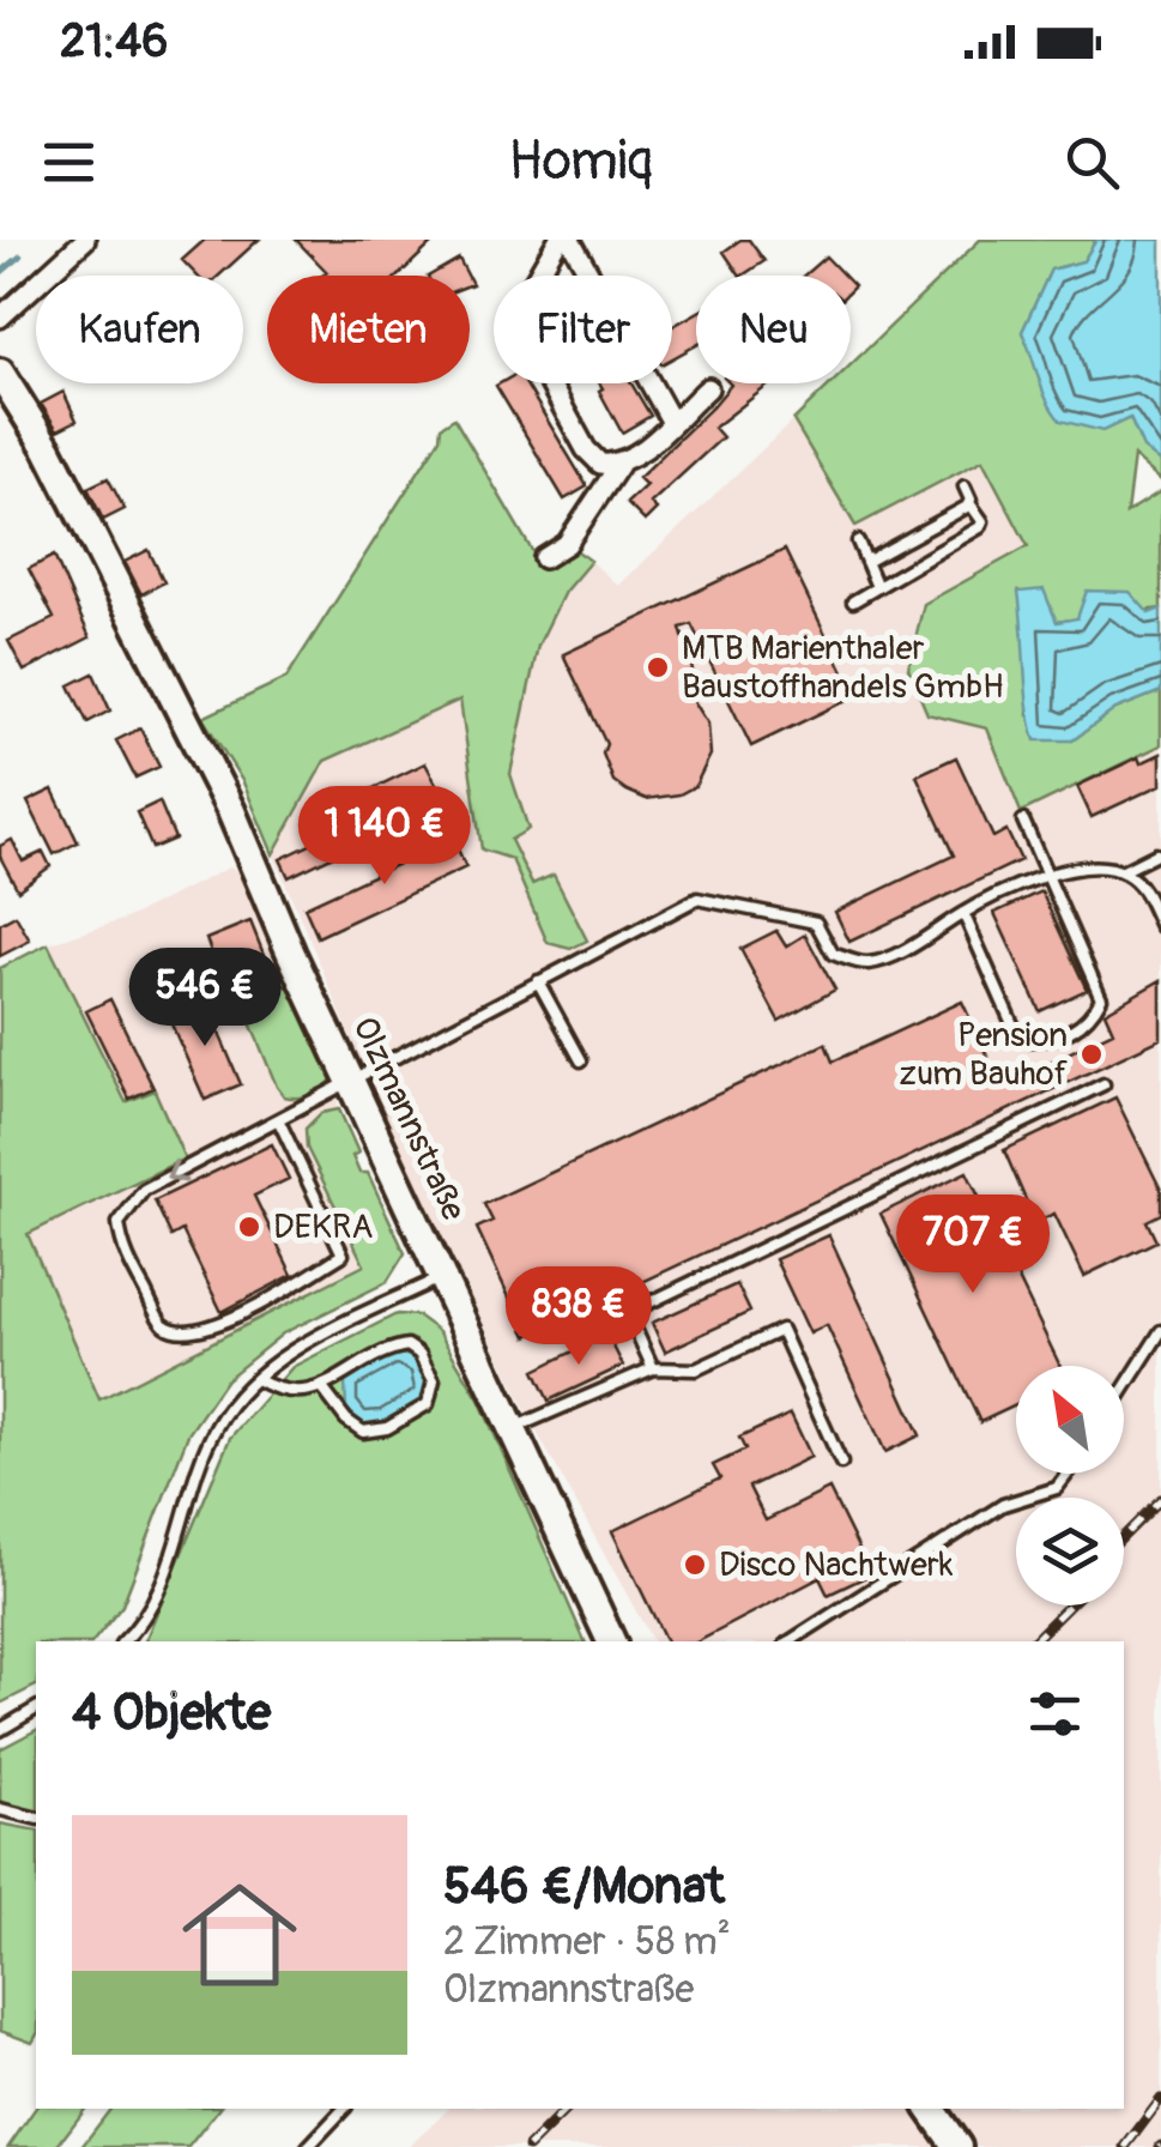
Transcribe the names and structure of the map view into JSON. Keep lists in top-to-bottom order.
{
  "streets": {
    "main road": ["Olzmannstraße"]
  },
  "places": [
    "MTB Marienthaler Baustoffhandels GmbH",
    "Pension zum Bauhof",
    "DEKRA",
    "Disco Nachtwerk"
  ],
  "north": "top left",
  "page": {
    "status": "21:46",
    "header": "Homiq",
    "chip": [
      "Kaufen",
      "Mieten",
      "Filter",
      "Neu"
    ],
    "price": [
      "1 140 €",
      "546 €",
      "707 €",
      "838 €"
    ],
    "heading": "4 Objekte",
    "list": [
      {
        "name": "546 €/Monat",
        "note": "2 Zimmer · 58 m² · Olzmannstraße"
      }
    ]
  }
}
